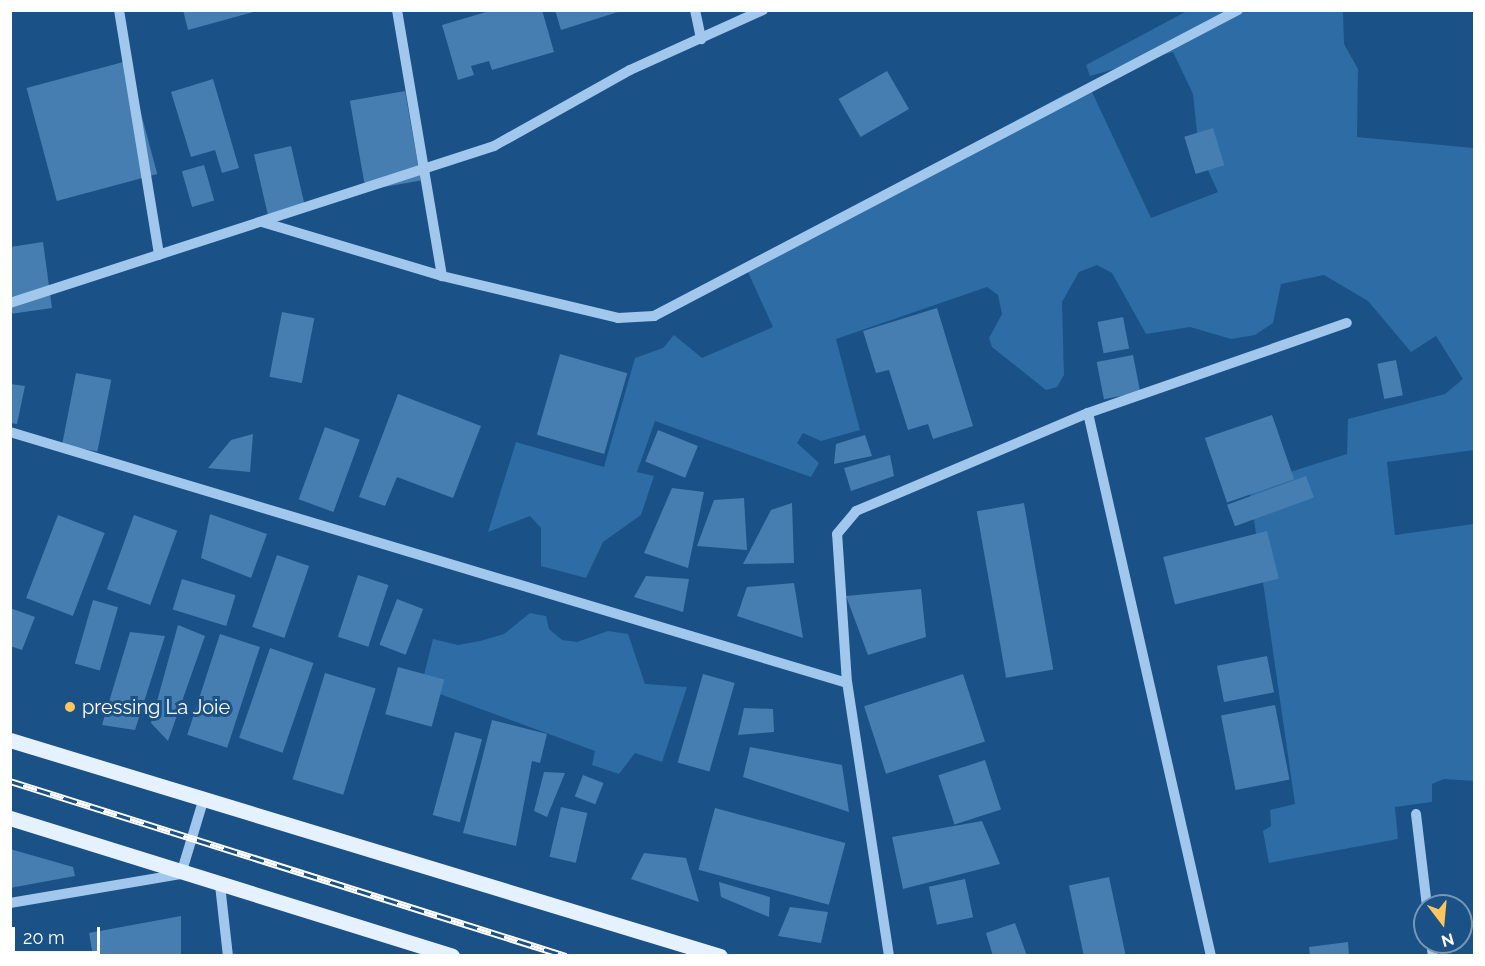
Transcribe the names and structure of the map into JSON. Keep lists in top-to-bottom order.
{
  "places": ["pressing La Joie"],
  "scale_bar": "20 m",
  "north": "bottom"
}
